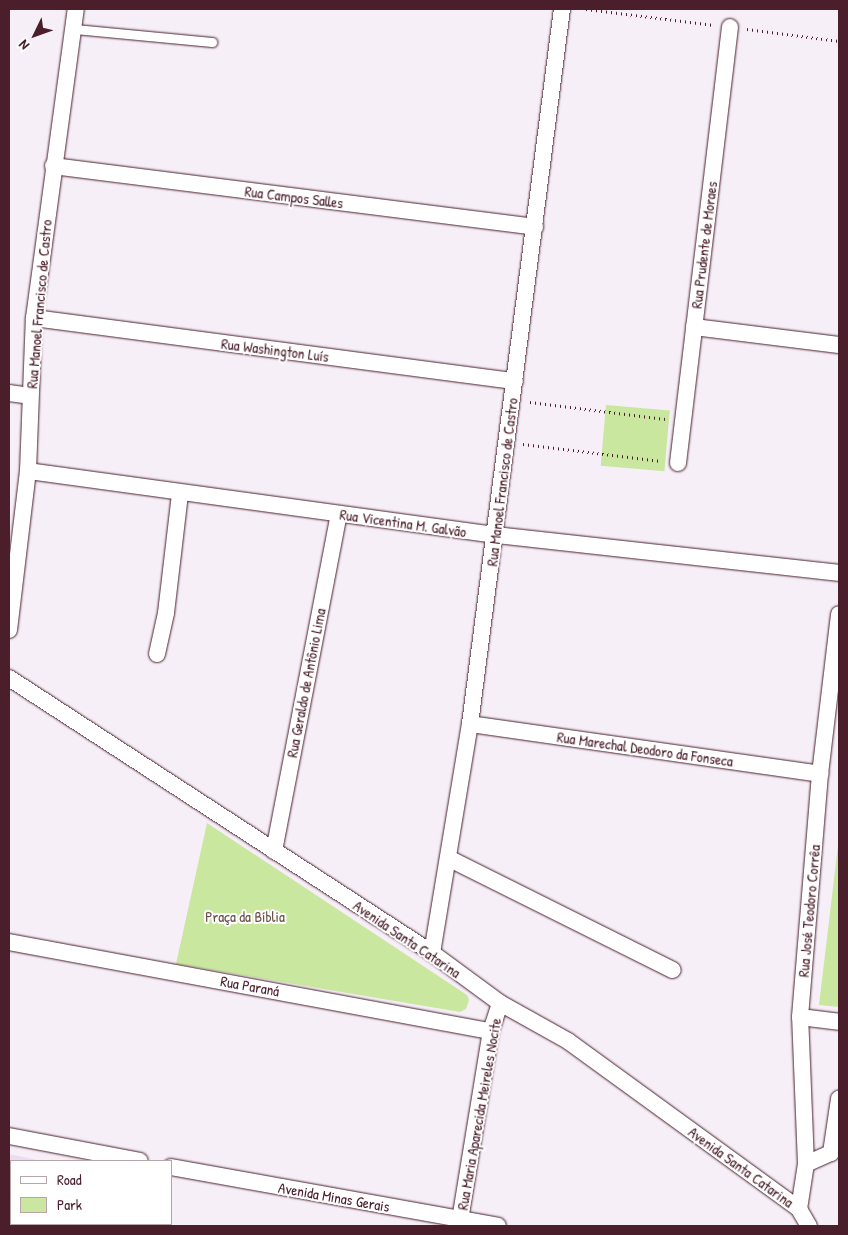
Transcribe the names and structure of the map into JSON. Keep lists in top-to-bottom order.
{
  "streets": {
    "street": [
      "Rua Campos Salles",
      "Rua Prudente de Moraes",
      "Rua Manoel Francisco de Castro",
      "Rua Washington Luís",
      "Rua Vicentina M. Galvão",
      "Rua Geraldo de Antônio Lima",
      "Rua Marechal Deodoro da Fonseca",
      "Rua José Teodoro Corrêa",
      "Avenida Santa Catarina",
      "Rua Paraná",
      "Rua Maria Aparecida Meireles Nocite",
      "Avenida Minas Gerais"
    ]
  },
  "crossings": [
    ["Rua Campos Salles", "Rua Manoel Francisco de Castro"],
    ["Rua Manoel Francisco de Castro", "Rua Washington Luís"],
    ["Rua Manoel Francisco de Castro", "Rua Vicentina M. Galvão"],
    ["Rua Manoel Francisco de Castro", "Rua Marechal Deodoro da Fonseca"],
    ["Rua Manoel Francisco de Castro", "Avenida Santa Catarina"],
    ["Rua Vicentina M. Galvão", "Rua Geraldo de Antônio Lima"],
    ["Rua Geraldo de Antônio Lima", "Avenida Santa Catarina"],
    ["Rua Marechal Deodoro da Fonseca", "Rua José Teodoro Corrêa"],
    ["Rua José Teodoro Corrêa", "Avenida Santa Catarina"],
    ["Avenida Santa Catarina", "Rua Maria Aparecida Meireles Nocite"],
    ["Rua Paraná", "Rua Maria Aparecida Meireles Nocite"],
    ["Rua Maria Aparecida Meireles Nocite", "Avenida Minas Gerais"]
  ],
  "parks": ["Praça da Bíblia"],
  "legend": ["Road", "Park"],
  "north": "bottom left"
}
